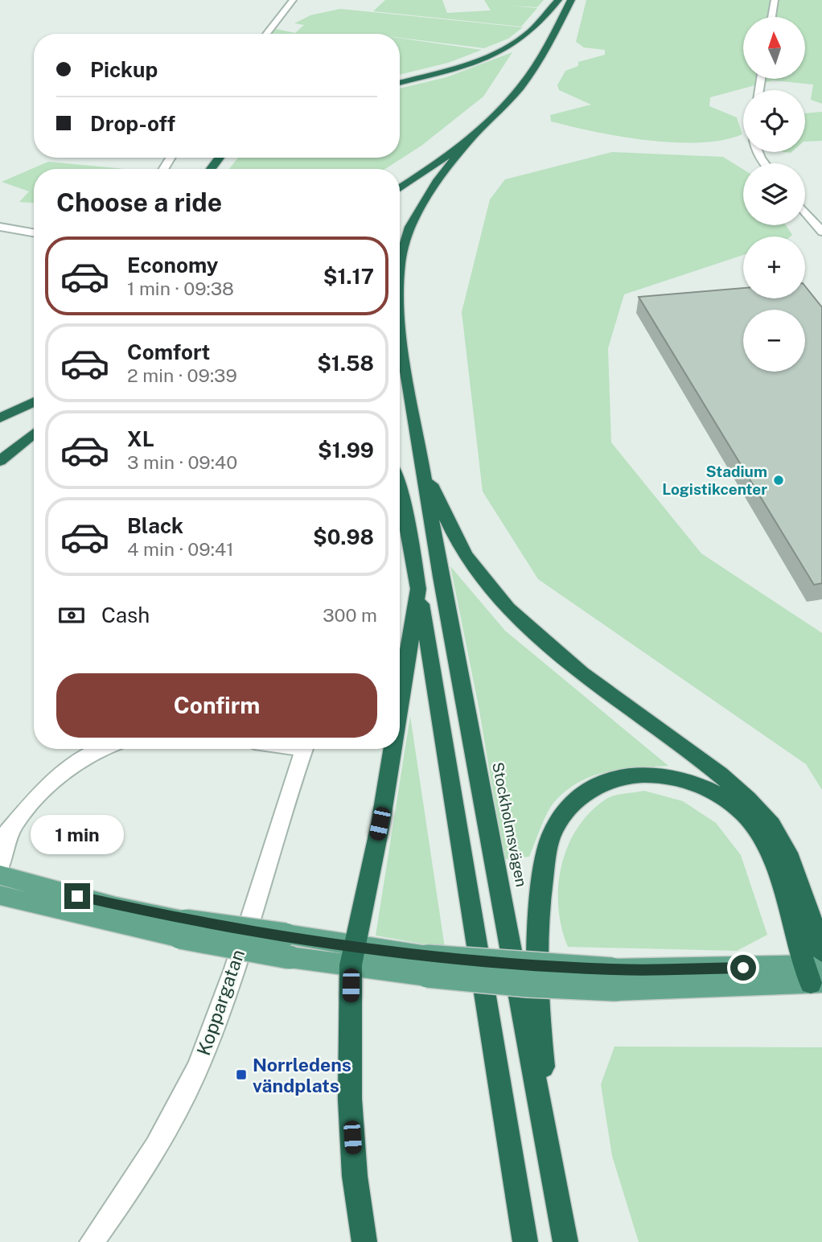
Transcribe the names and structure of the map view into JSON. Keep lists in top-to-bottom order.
{
  "streets": {
    "highway": ["Stockholmsvägen"],
    "street": ["Koppargatan"]
  },
  "places": {
    "other": ["Stadium Logistikcenter"],
    "transit": ["Norrledens vändplats"]
  },
  "north": "top",
  "page": {
    "map_buttons": ["+", "−"],
    "banner": ["Pickup", "Drop-off"],
    "heading": "Choose a ride",
    "list": [
      {
        "name": "Economy",
        "note": "1 min · 09:38",
        "value": "$1.17"
      },
      {
        "name": "Comfort",
        "note": "2 min · 09:39",
        "value": "$1.58"
      },
      {
        "name": "XL",
        "note": "3 min · 09:40",
        "value": "$1.99"
      },
      {
        "name": "Black",
        "note": "4 min · 09:41",
        "value": "$0.98"
      }
    ],
    "pay": ["Cash", "300 m"],
    "buttons": "Confirm",
    "bubble": "1 min"
  }
}
